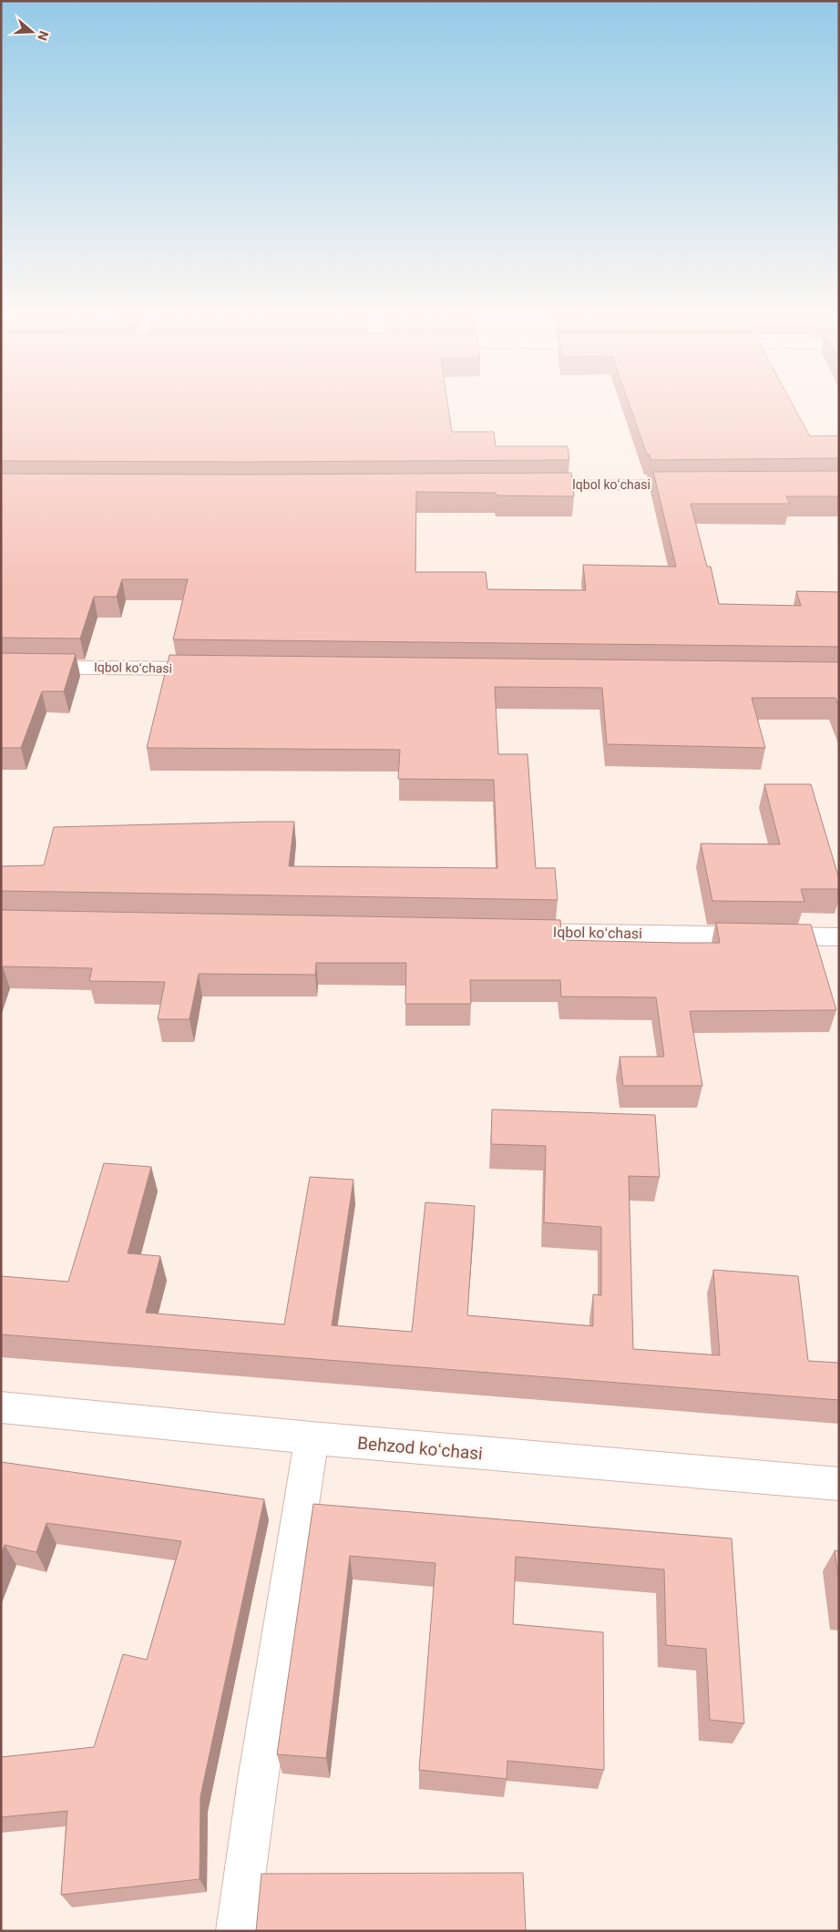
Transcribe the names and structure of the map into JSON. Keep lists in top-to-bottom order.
{
  "streets": {
    "street": ["Iqbol koʻchasi", "Behzod koʻchasi"]
  },
  "north": "right"
}
